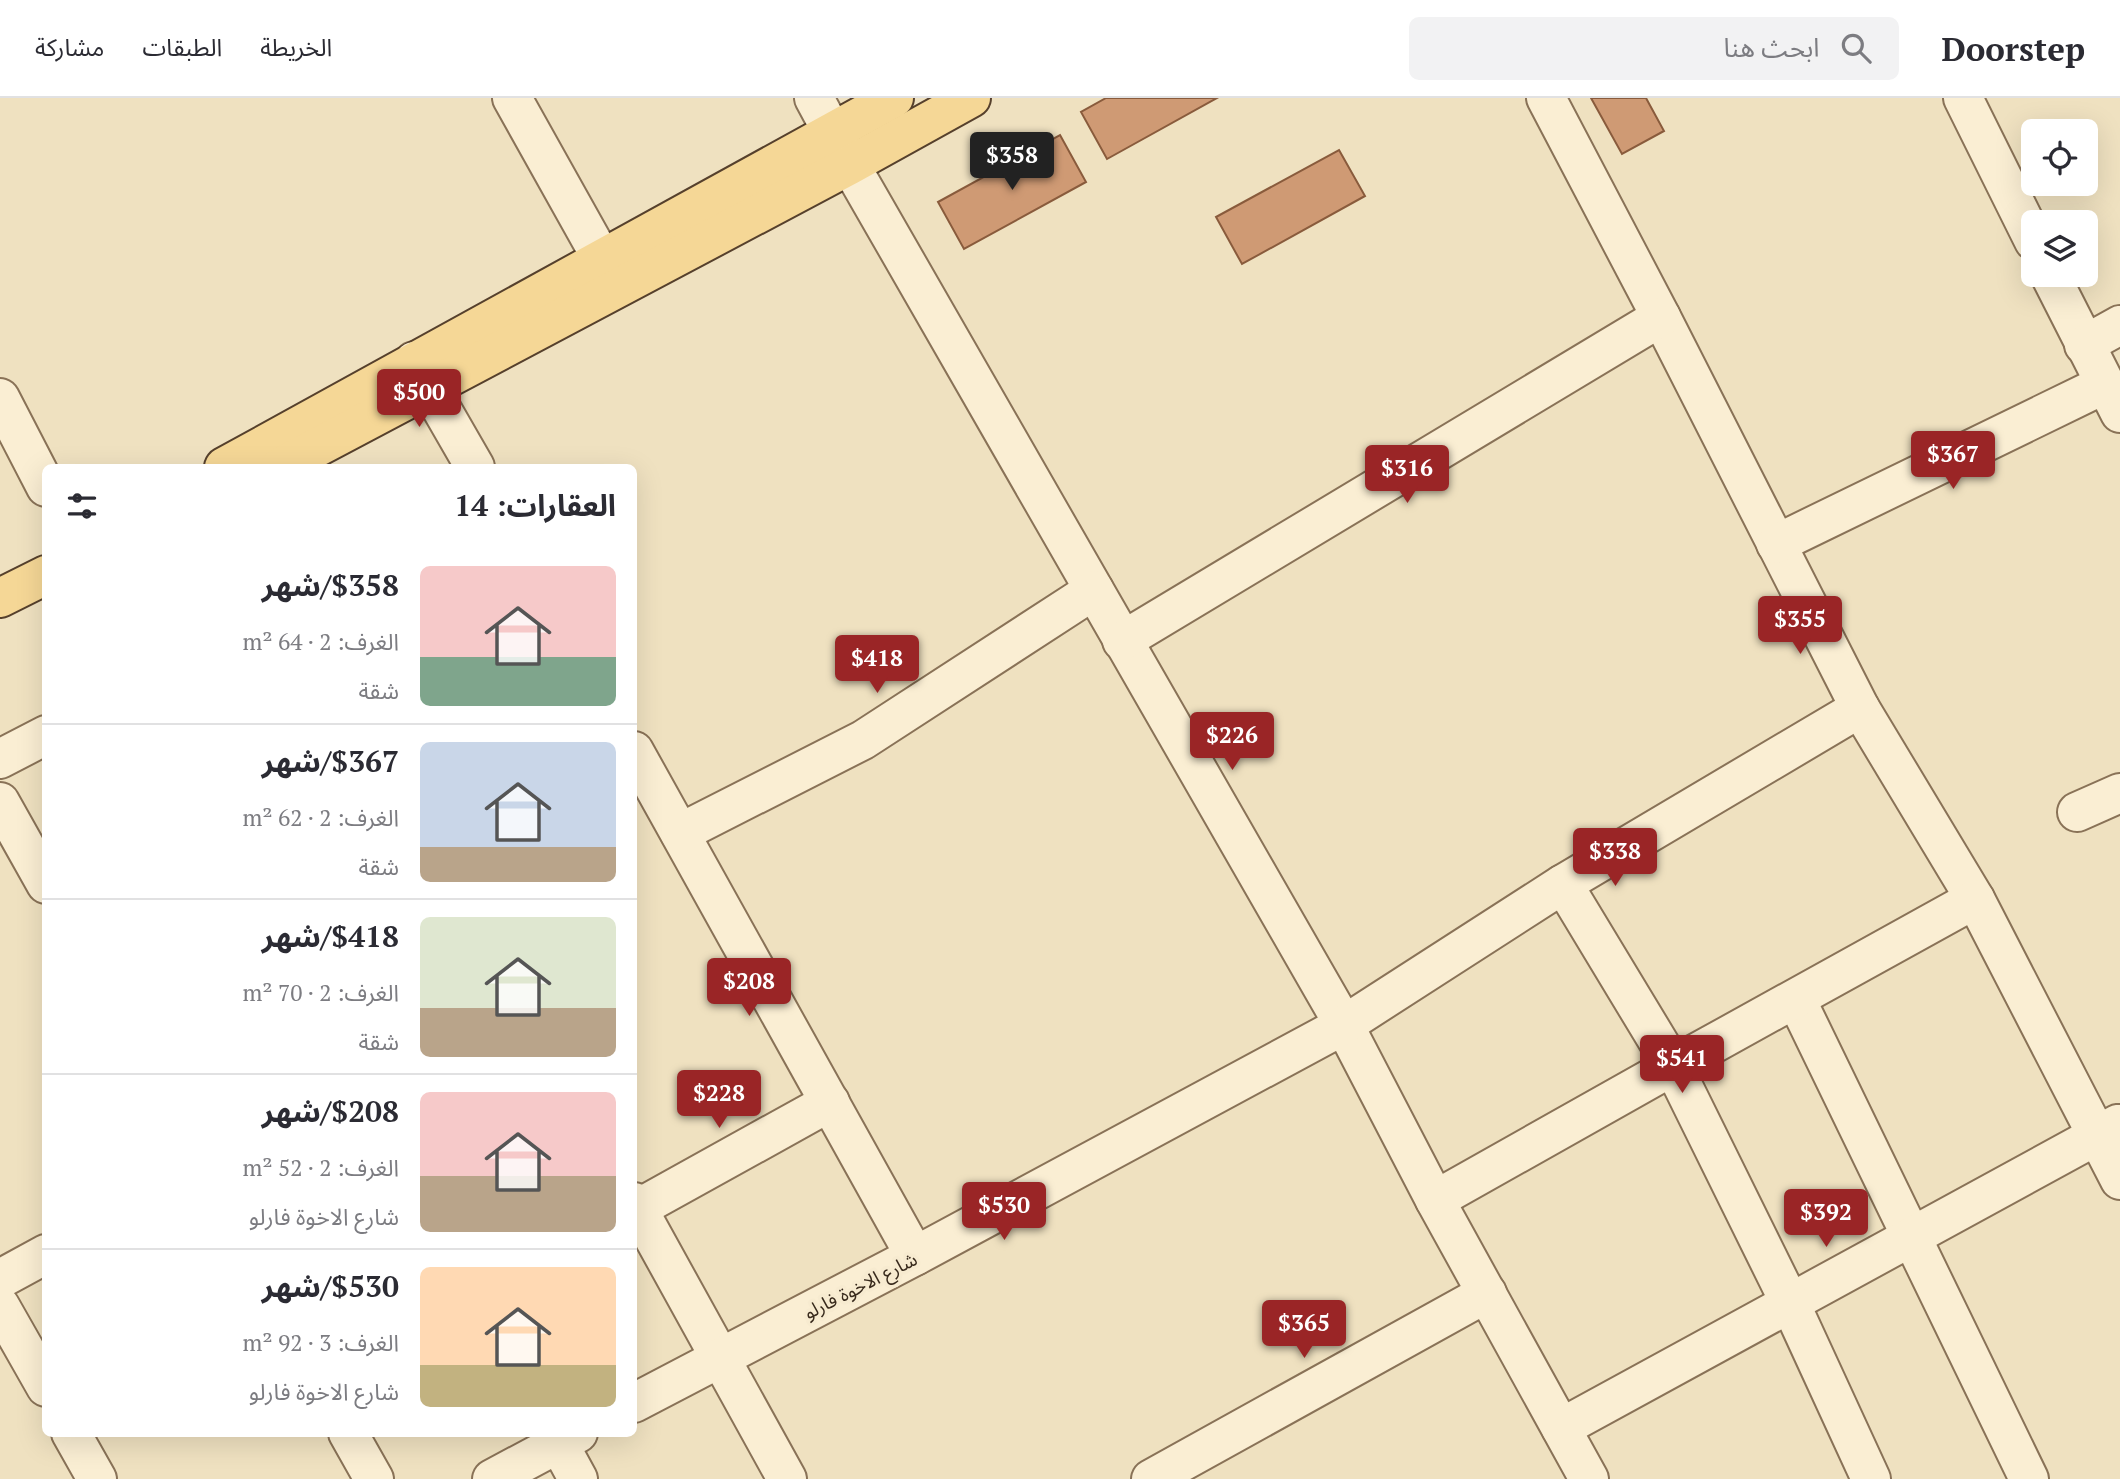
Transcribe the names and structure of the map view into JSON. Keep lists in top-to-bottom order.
{
  "streets": {
    "street": ["شارع الاخوة فارلو"]
  },
  "page": {
    "header": "Doorstep",
    "search": "ابحث هنا",
    "nav": ["الخريطة", "الطبقات", "مشاركة"],
    "price": [
      "$358",
      "$500",
      "$367",
      "$316",
      "$355",
      "$418",
      "$226",
      "$338",
      "$208",
      "$541",
      "$228",
      "$530",
      "$392",
      "$365"
    ],
    "heading": "العقارات: 14",
    "list": [
      {
        "name": "$358/شهر",
        "note": "الغرف: 2 · 64 m² · شقة"
      },
      {
        "name": "$367/شهر",
        "note": "الغرف: 2 · 62 m² · شقة"
      },
      {
        "name": "$418/شهر",
        "note": "الغرف: 2 · 70 m² · شقة"
      },
      {
        "name": "$208/شهر",
        "note": "الغرف: 2 · 52 m² · شارع الاخوة فارلو"
      },
      {
        "name": "$530/شهر",
        "note": "الغرف: 3 · 92 m² · شارع الاخوة فارلو"
      }
    ]
  }
}
